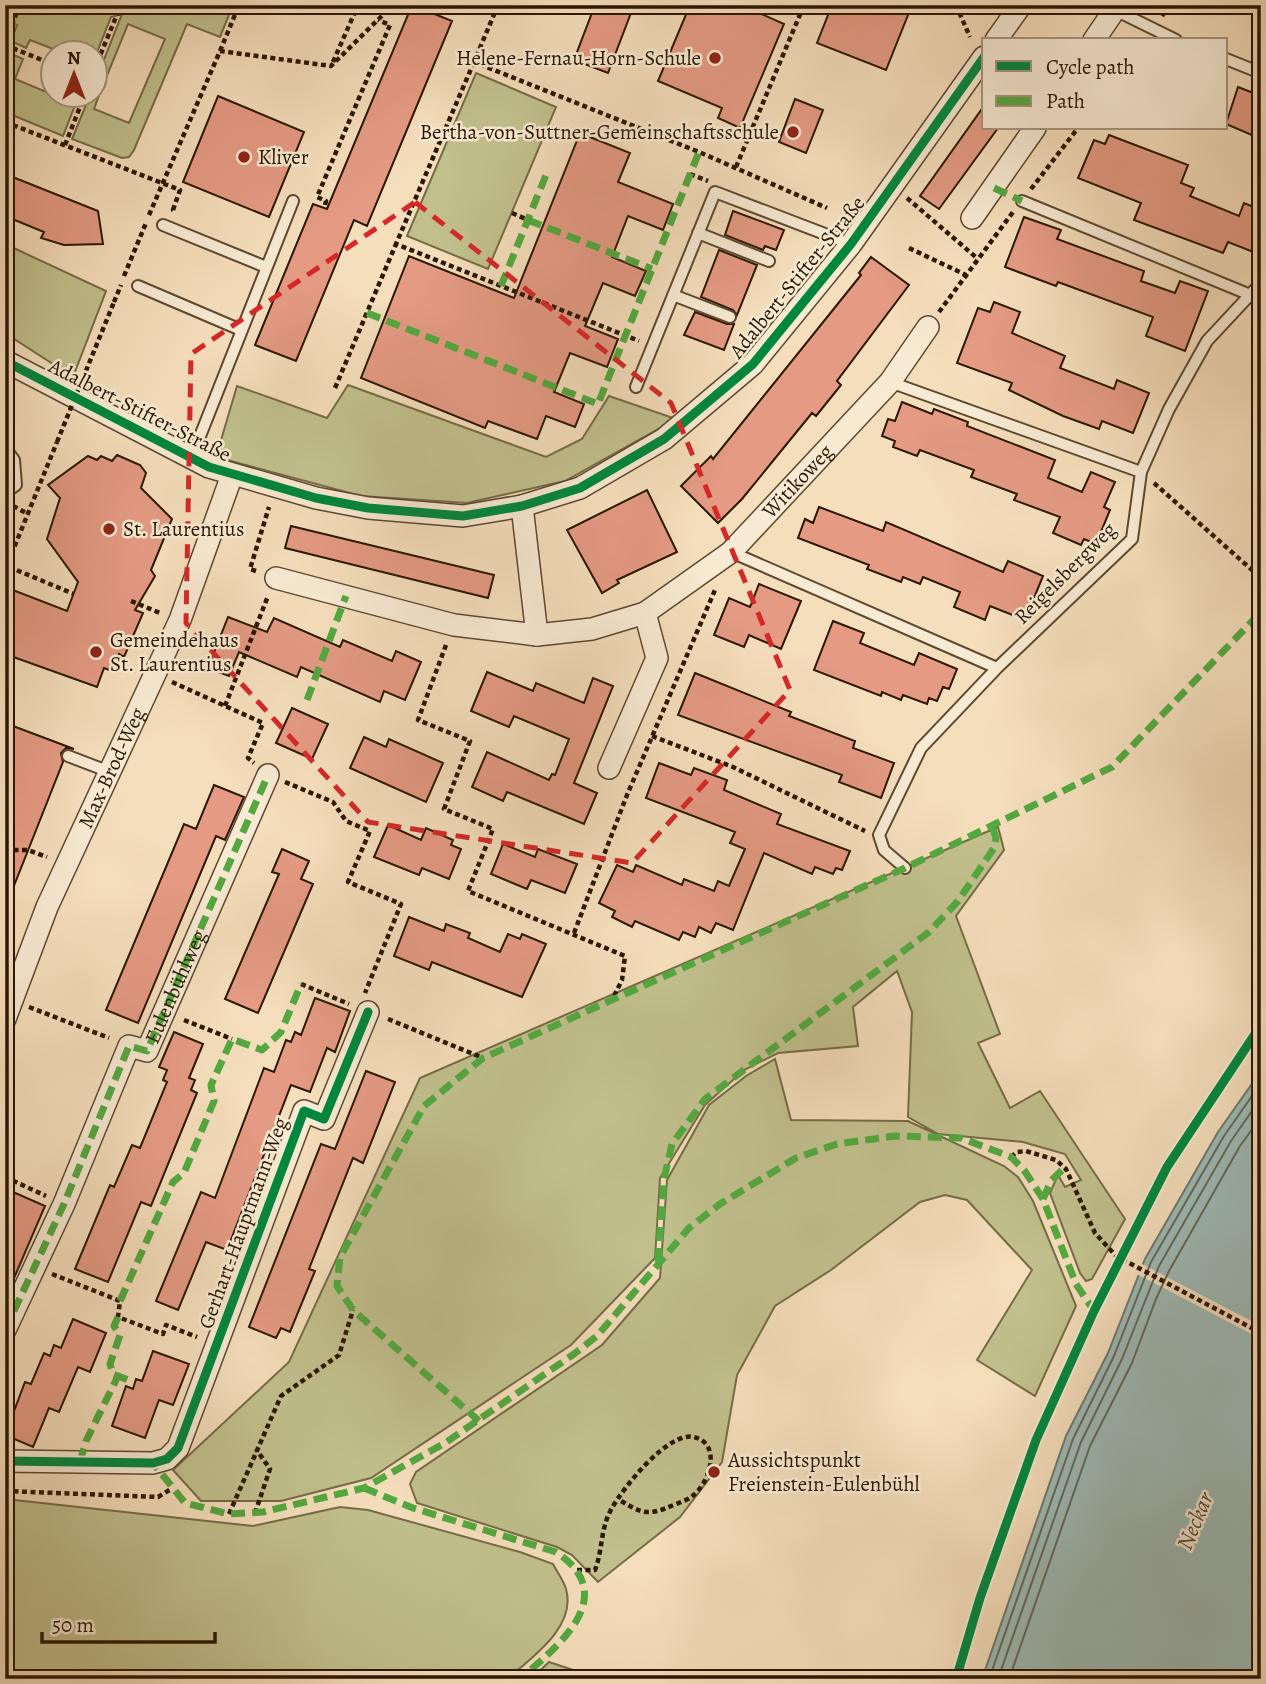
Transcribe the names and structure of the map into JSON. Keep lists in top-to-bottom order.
{
  "streets": {
    "street": [
      "Adalbert-Stifter-Straße",
      "Witikoweg",
      "Max-Brod-Weg",
      "Eulenbühlweg",
      "Gerhart-Hauptmann-Weg"
    ],
    "lane": ["Reigelsbergweg"]
  },
  "crossings": [
    ["Adalbert-Stifter-Straße", "Max-Brod-Weg"]
  ],
  "water": ["Neckar"],
  "places": [
    "Helene-Fernau-Horn-Schule",
    "Bertha-von-Suttner-Gemeinschaftsschule",
    "Kliver",
    "St. Laurentius",
    "Gemeindehaus St. Laurentius",
    "Aussichtspunkt Freienstein-Eulenbühl"
  ],
  "legend": ["Cycle path", "Path"],
  "scale_bar": "50 m",
  "north": "top"
}
